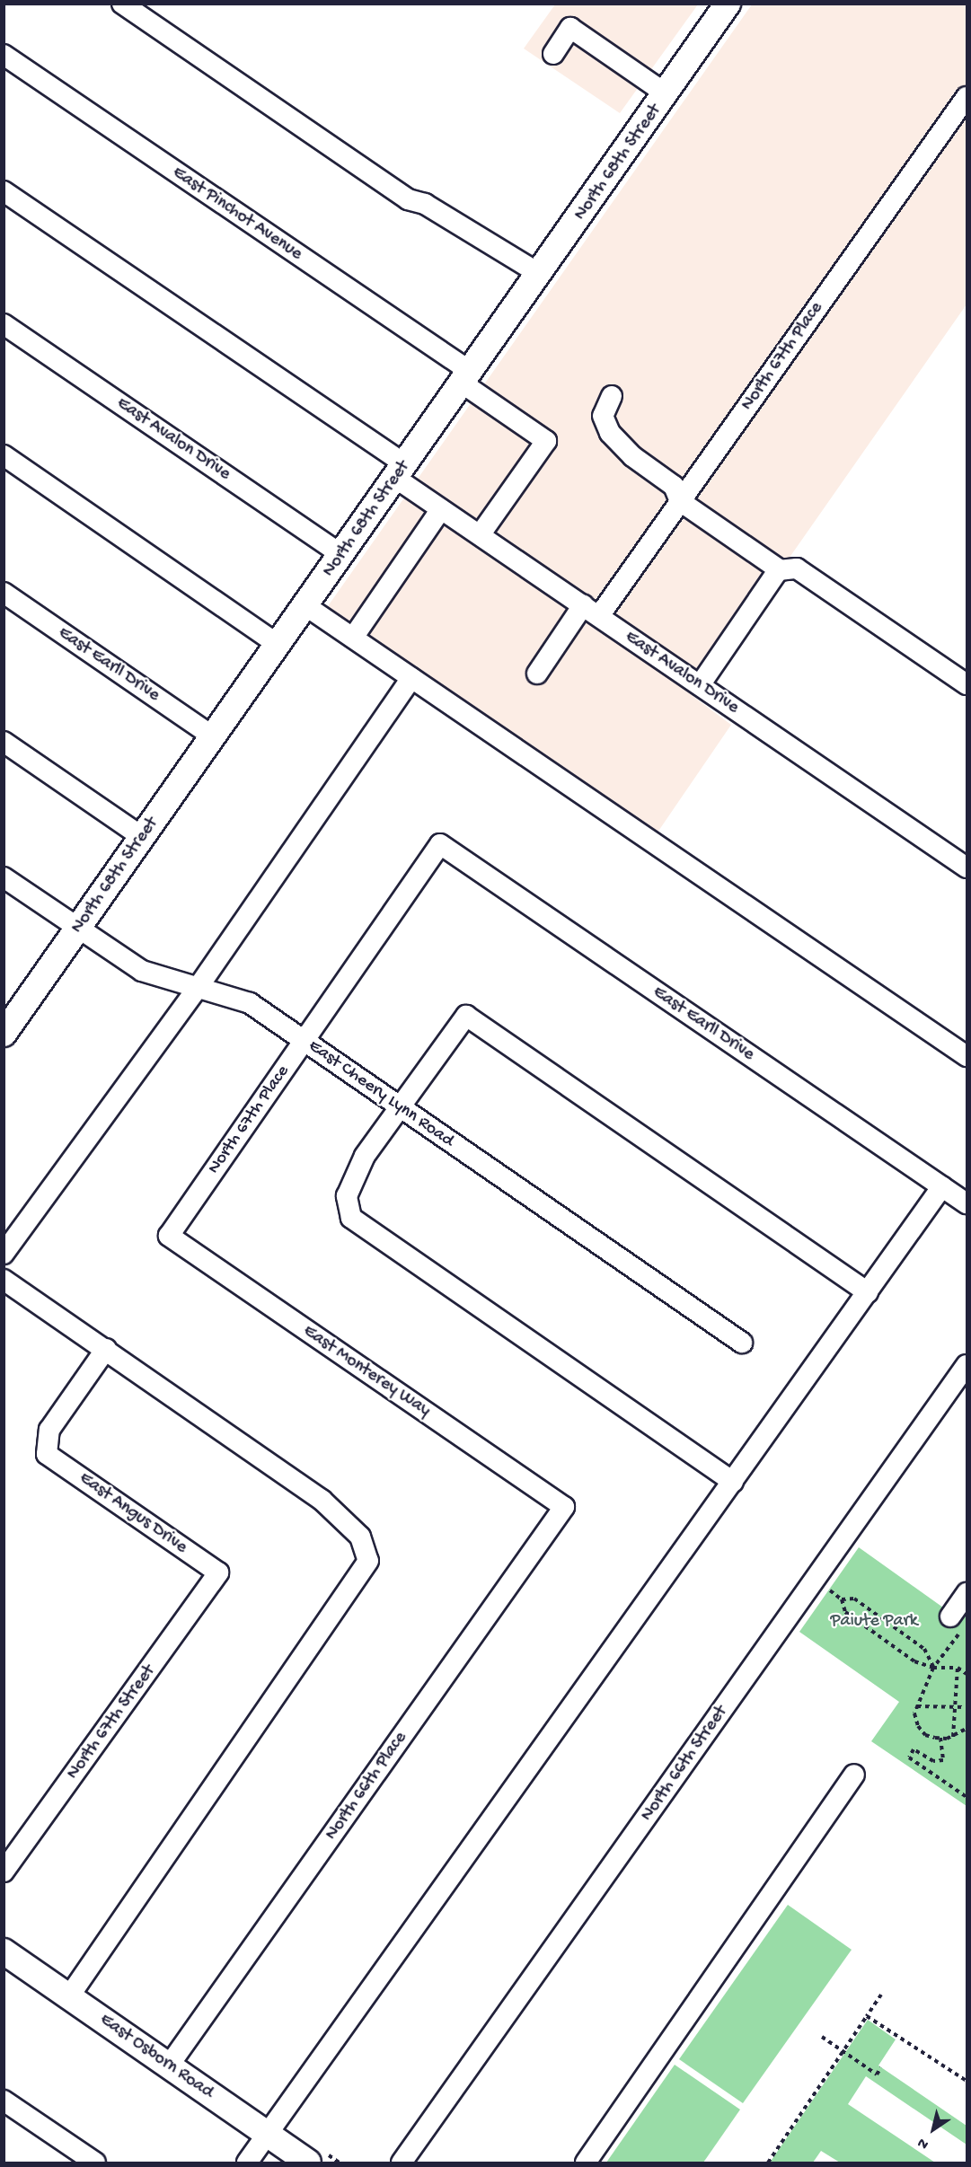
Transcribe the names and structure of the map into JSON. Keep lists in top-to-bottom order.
{
  "streets": {
    "main road": ["North 68th Street", "East Osborn Road"],
    "street": [
      "East Pinchot Avenue",
      "North 67th Place",
      "East Avalon Drive",
      "East Earll Drive",
      "East Cheery Lynn Road",
      "East Monterey Way",
      "East Angus Drive",
      "North 67th Street",
      "North 66th Street",
      "North 66th Place"
    ]
  },
  "crossings": [
    ["North 68th Street", "East Pinchot Avenue"],
    ["North 68th Street", "East Avalon Drive"],
    ["North 68th Street", "East Earll Drive"],
    ["North 68th Street", "East Cheery Lynn Road"],
    ["East Pinchot Avenue", "East Avalon Drive"],
    ["North 67th Place", "East Avalon Drive"],
    ["North 67th Place", "East Earll Drive"],
    ["North 67th Place", "East Cheery Lynn Road"],
    ["North 67th Place", "East Monterey Way"],
    ["East Monterey Way", "North 66th Place"],
    ["East Angus Drive", "North 67th Street"],
    ["North 66th Place", "East Osborn Road"]
  ],
  "parks": ["Paiute Park"],
  "north": "bottom left"
}
